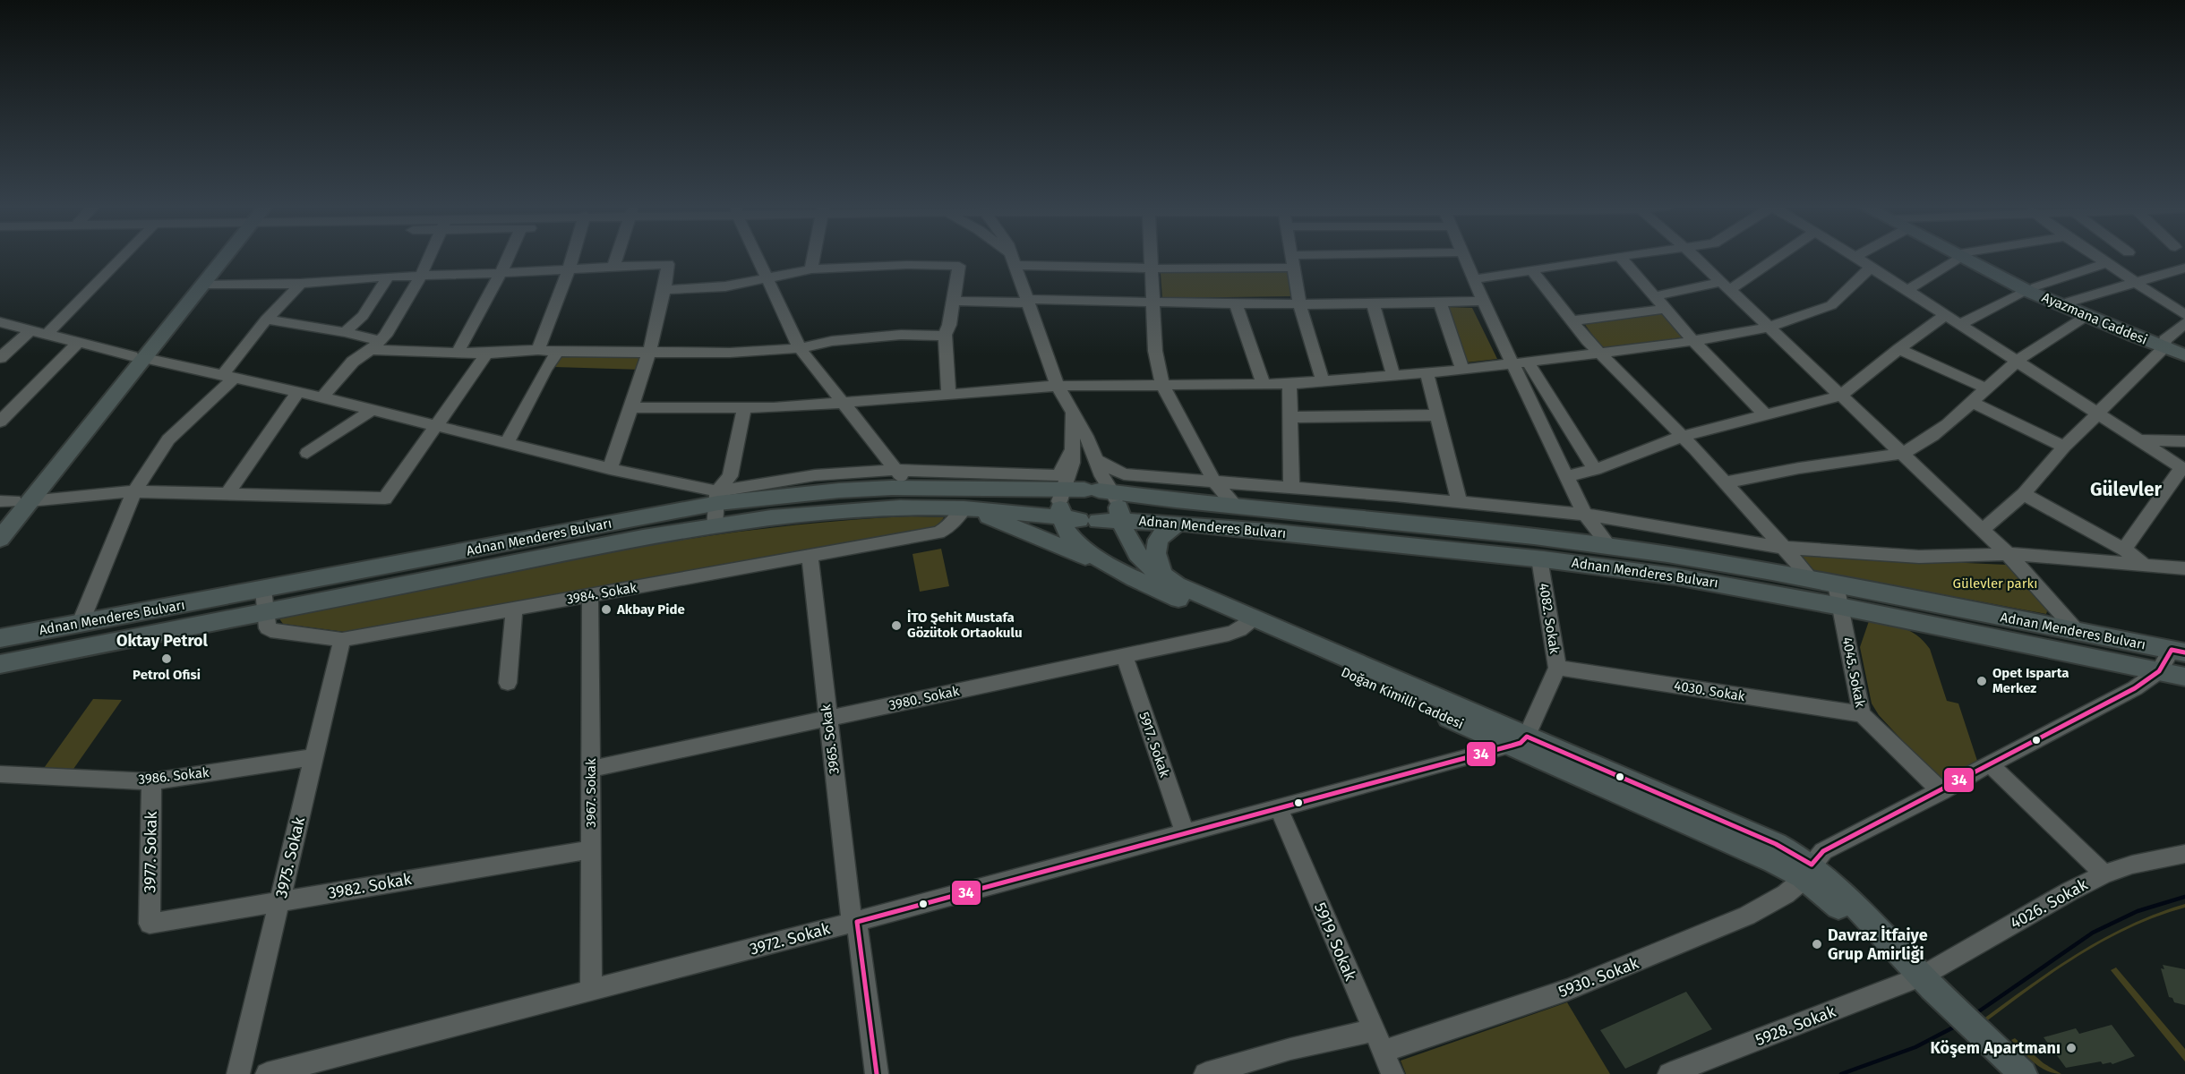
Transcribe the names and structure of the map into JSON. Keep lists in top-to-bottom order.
{
  "streets": {
    "main road": ["Ayazmana Caddesi", "Adnan Menderes Bulvarı", "Doğan Kimilli Caddesi"],
    "street": [
      "3984. Sokak",
      "4082. Sokak",
      "4045. Sokak",
      "4030. Sokak",
      "3980. Sokak",
      "3965. Sokak",
      "5917. Sokak",
      "3986. Sokak",
      "3967. Sokak",
      "3977. Sokak",
      "3975. Sokak",
      "3982. Sokak",
      "4026. Sokak",
      "3972. Sokak",
      "5919. Sokak",
      "5930. Sokak",
      "5928. Sokak"
    ]
  },
  "crossings": [
    ["Adnan Menderes Bulvarı", "3984. Sokak"],
    ["Adnan Menderes Bulvarı", "4082. Sokak"],
    ["Adnan Menderes Bulvarı", "4045. Sokak"],
    ["Adnan Menderes Bulvarı", "Doğan Kimilli Caddesi"],
    ["Adnan Menderes Bulvarı", "5930. Sokak"],
    ["3984. Sokak", "3965. Sokak"],
    ["3984. Sokak", "3967. Sokak"],
    ["3984. Sokak", "3975. Sokak"],
    ["4082. Sokak", "4030. Sokak"],
    ["4082. Sokak", "Doğan Kimilli Caddesi"],
    ["4082. Sokak", "3972. Sokak"],
    ["4045. Sokak", "4030. Sokak"],
    ["4045. Sokak", "5930. Sokak"],
    ["3980. Sokak", "Doğan Kimilli Caddesi"],
    ["3980. Sokak", "3965. Sokak"],
    ["3980. Sokak", "5917. Sokak"],
    ["3980. Sokak", "3967. Sokak"],
    ["Doğan Kimilli Caddesi", "4026. Sokak"],
    ["Doğan Kimilli Caddesi", "3972. Sokak"],
    ["Doğan Kimilli Caddesi", "5930. Sokak"],
    ["Doğan Kimilli Caddesi", "5928. Sokak"],
    ["3965. Sokak", "3972. Sokak"],
    ["5917. Sokak", "3972. Sokak"],
    ["3986. Sokak", "3977. Sokak"],
    ["3986. Sokak", "3975. Sokak"],
    ["3967. Sokak", "3982. Sokak"],
    ["3967. Sokak", "3972. Sokak"],
    ["3977. Sokak", "3982. Sokak"],
    ["3975. Sokak", "3982. Sokak"],
    ["4026. Sokak", "5928. Sokak"],
    ["3972. Sokak", "5919. Sokak"],
    ["5919. Sokak", "5930. Sokak"]
  ],
  "districts": ["Gülevler", "Oktay Petrol"],
  "parks": ["Gülevler parkı"],
  "places": [
    "Akbay Pide",
    "İTO Şehit Mustafa Gözütok Ortaokulu",
    "Petrol Ofisi",
    "Opet Isparta Merkez",
    "Davraz İtfaiye Grup Amirliği",
    "Köşem Apartmanı"
  ],
  "lines": ["transit line 34"]
}
